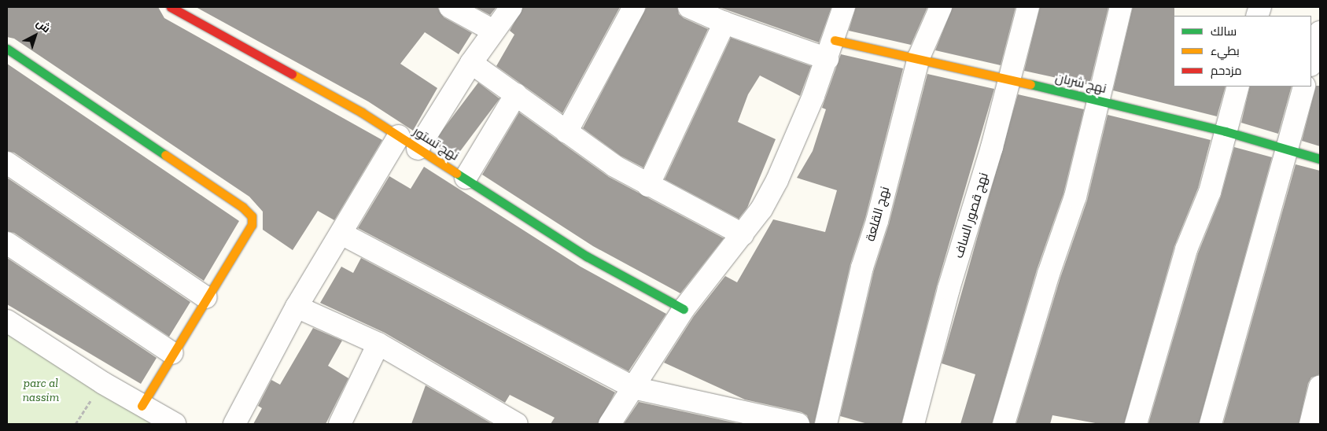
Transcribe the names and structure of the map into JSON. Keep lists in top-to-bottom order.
{
  "streets": {
    "street": [
      "نهج شربان",
      "نهج تستور",
      "نهج القلعة",
      "نهج قصور الساف"
    ]
  },
  "crossings": [
    ["نهج شربان", "نهج القلعة"],
    ["نهج شربان", "نهج قصور الساف"]
  ],
  "parks": ["parc al nassim"],
  "legend": ["سالك", "بطيء", "مزدحم"],
  "north": "top right"
}
